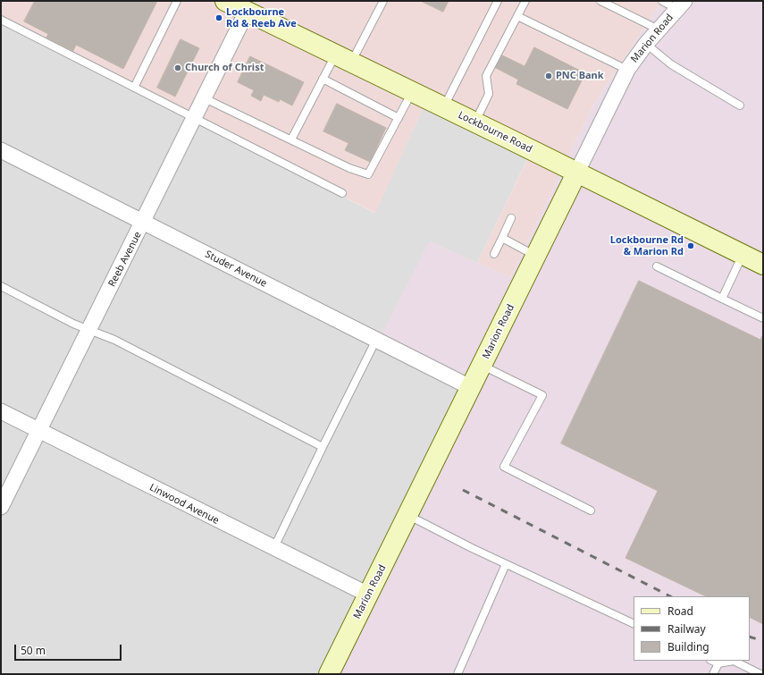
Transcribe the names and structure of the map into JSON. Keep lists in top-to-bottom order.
{
  "streets": {
    "main road": ["Marion Road", "Lockbourne Road"],
    "street": ["Reeb Avenue", "Studer Avenue", "Linwood Avenue"]
  },
  "crossings": [
    ["Marion Road", "Lockbourne Road"],
    ["Marion Road", "Studer Avenue"],
    ["Marion Road", "Linwood Avenue"],
    ["Lockbourne Road", "Reeb Avenue"],
    ["Reeb Avenue", "Studer Avenue"],
    ["Reeb Avenue", "Linwood Avenue"]
  ],
  "places": [
    "Lockbourne Rd & Reeb Ave",
    "Church of Christ",
    "PNC Bank",
    "Lockbourne Rd & Marion Rd"
  ],
  "legend": ["Road", "Railway", "Building"],
  "scale_bar": "50 m"
}
